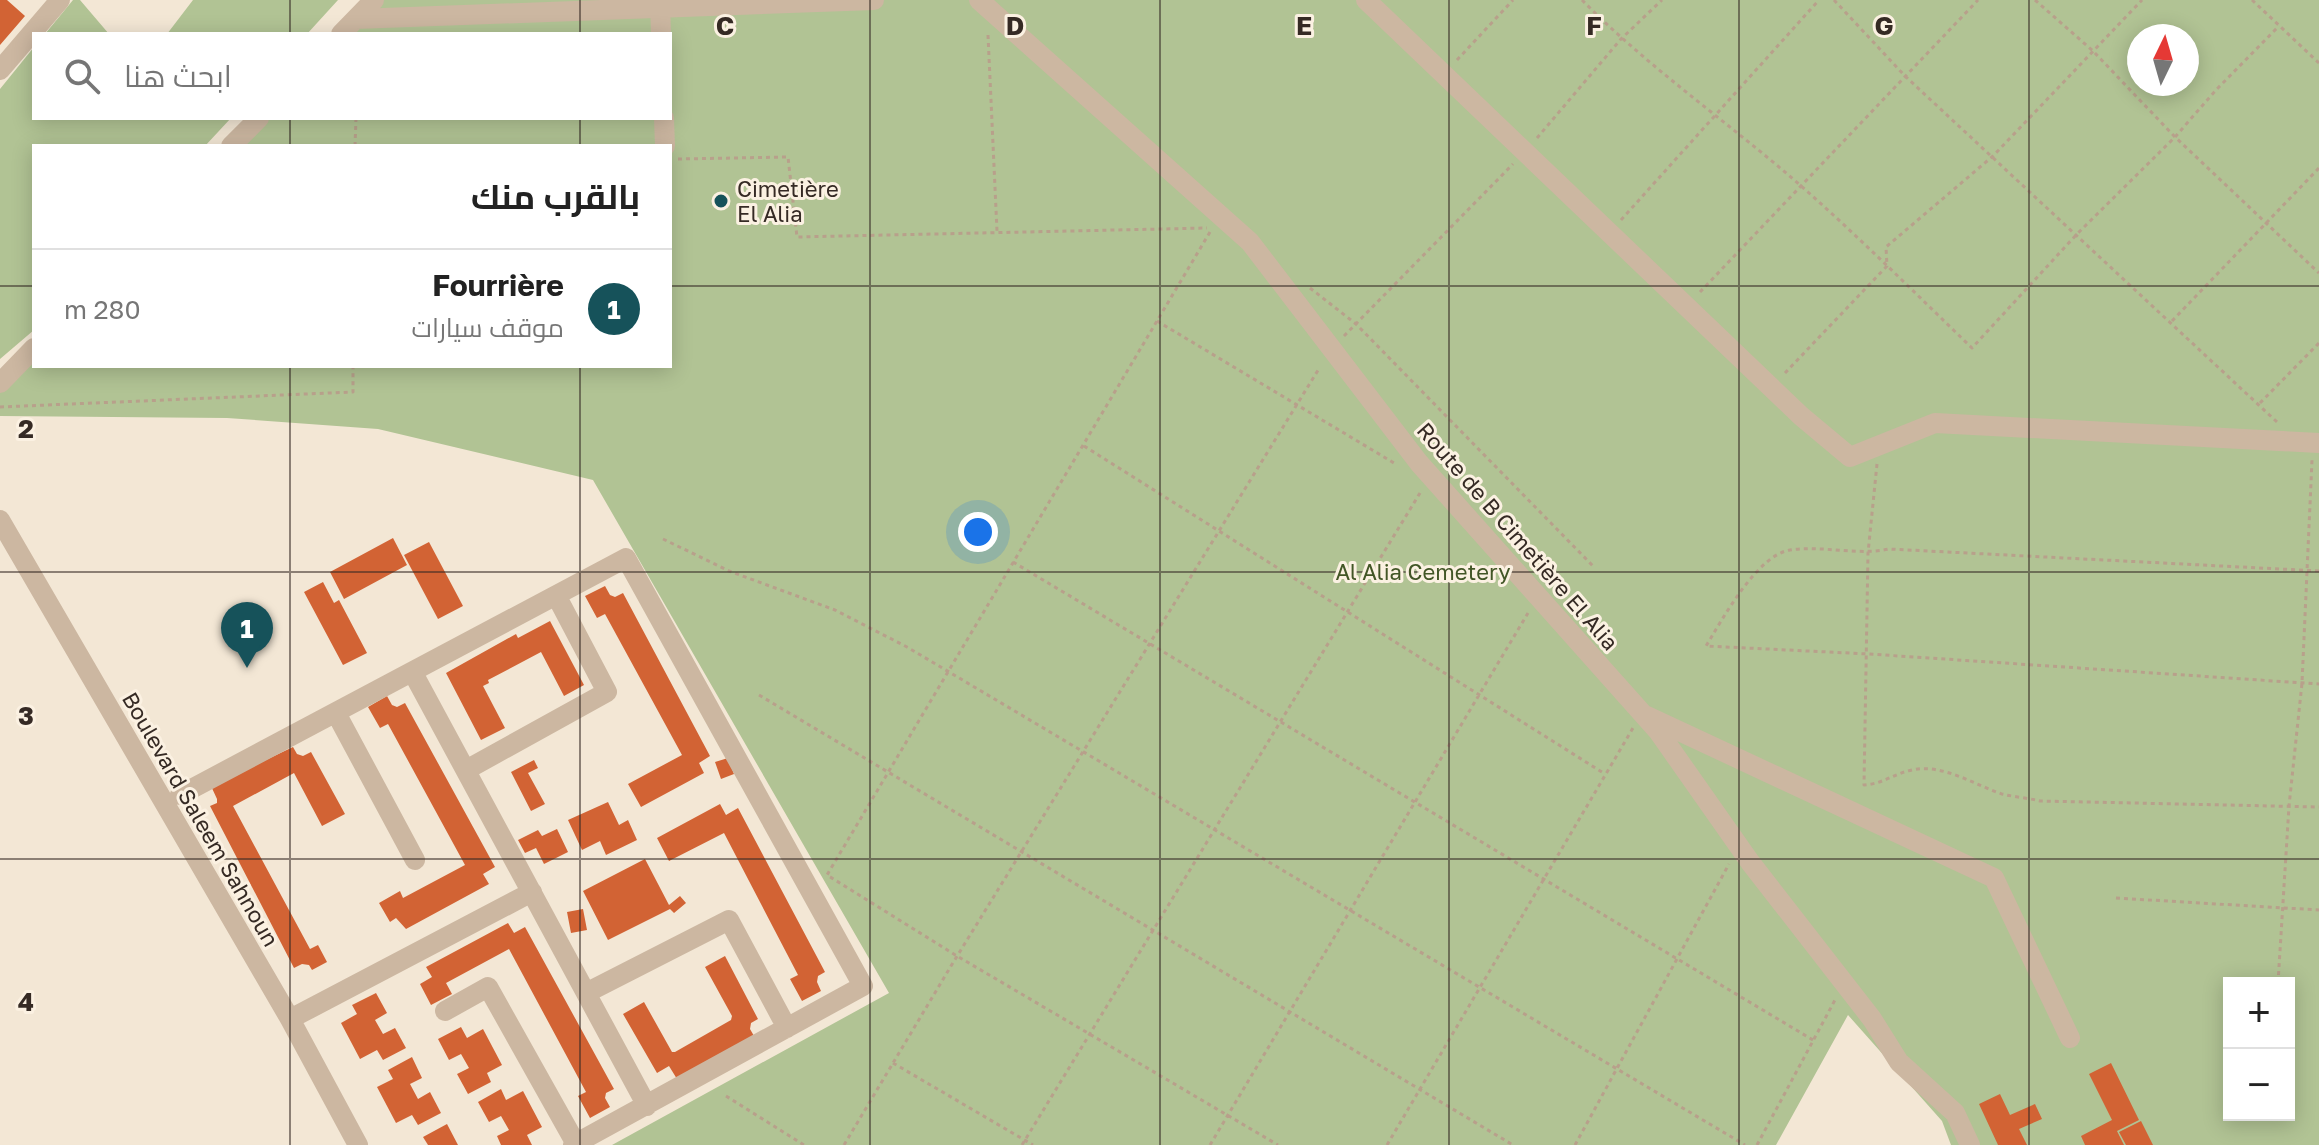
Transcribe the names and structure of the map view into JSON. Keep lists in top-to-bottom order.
{
  "streets": {
    "street": ["Route de B Cimetière El Alia", "Boulevard Saleem Sahnoun"]
  },
  "parks": ["Al Alia Cemetery"],
  "places": ["Cimetière El Alia"],
  "north": "top",
  "page": {
    "search": "ابحث هنا",
    "heading": "بالقرب منك",
    "list": [
      {
        "mark": "1",
        "name": "Fourrière",
        "note": "موقف سيارات",
        "value": "280 m"
      }
    ],
    "pins": "1",
    "map_buttons": ["+", "−"]
  },
  "grid": {
    "columns": [
      "C",
      "D",
      "E",
      "F",
      "G"
    ],
    "rows": ["2", "3", "4"]
  }
}
